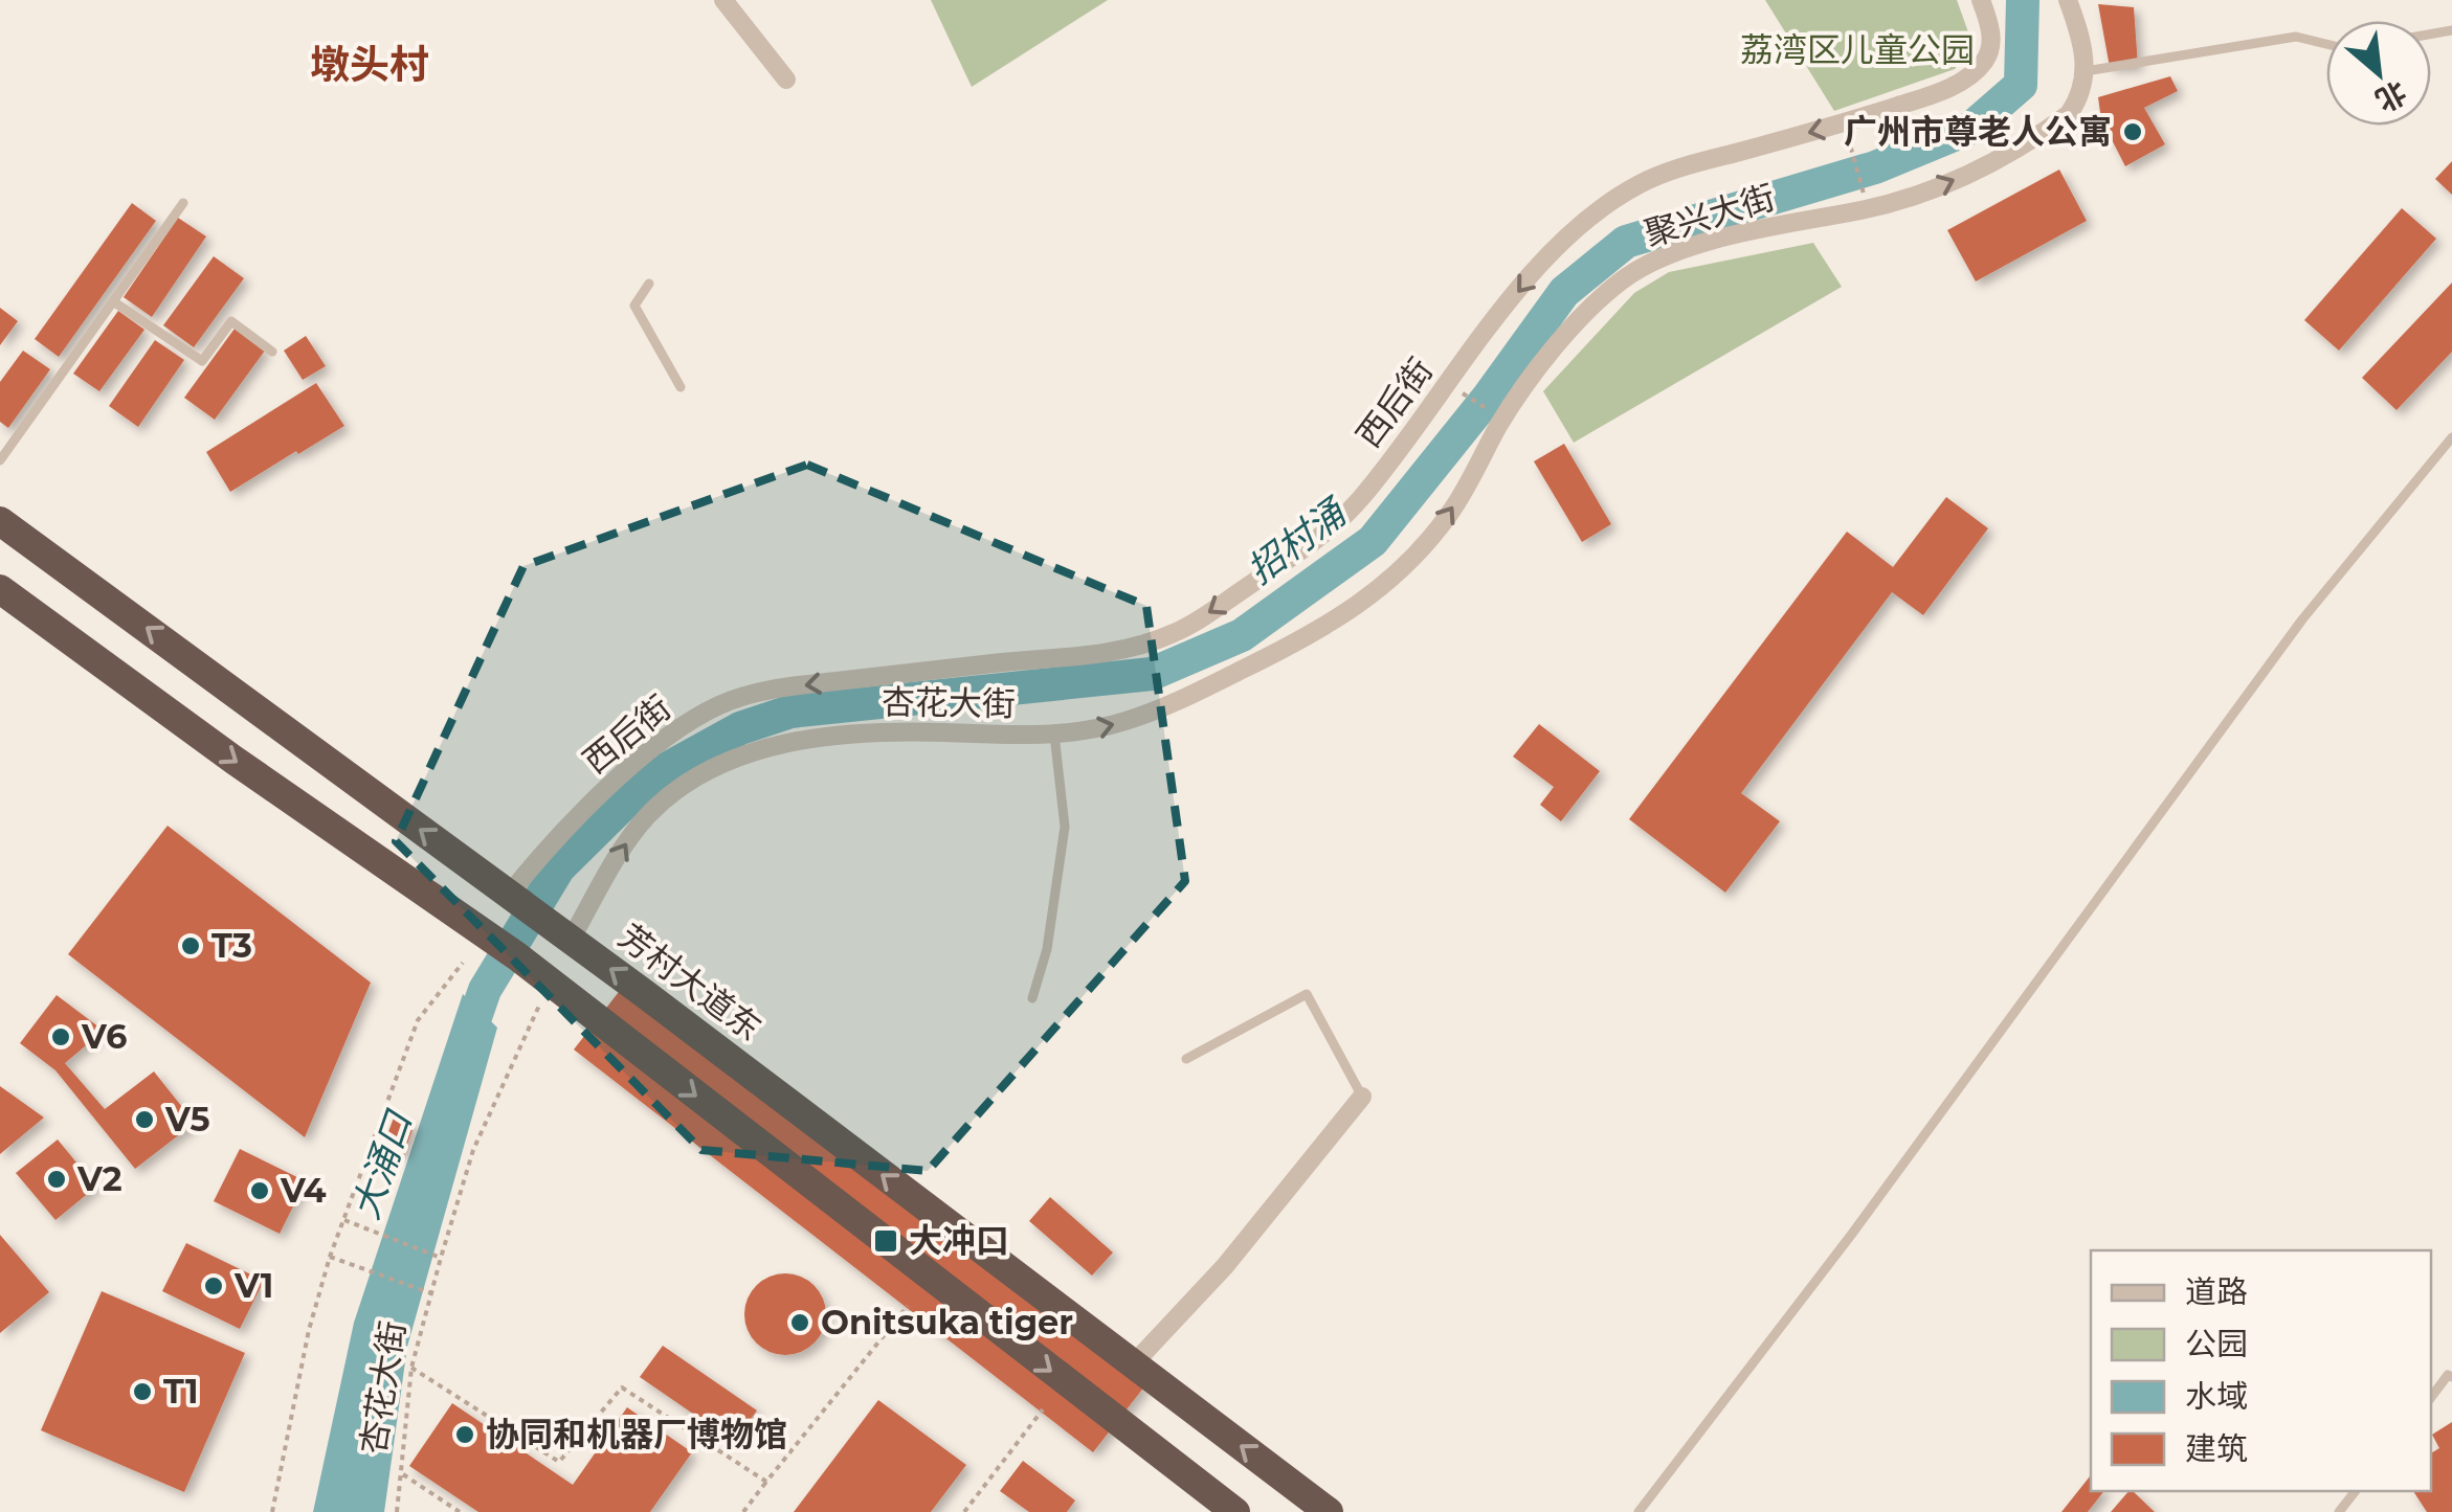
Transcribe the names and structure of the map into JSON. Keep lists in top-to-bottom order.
{
  "streets": {
    "highway": ["芳村大道东"],
    "street": ["聚兴大街", "西后街", "杏花大街"]
  },
  "crossings": [
    ["聚兴大街", "杏花大街"],
    ["西后街", "芳村大道东"],
    ["杏花大街", "芳村大道东"]
  ],
  "one_way": ["聚兴大街", "西后街", "杏花大街"],
  "districts": ["墩头村"],
  "water": ["招村涌", "大涌口"],
  "parks": ["荔湾区儿童公园"],
  "places": {
    "other": [
      "广州市尊老人公寓",
      "T3",
      "V6",
      "V5",
      "V2",
      "V4",
      "V1",
      "Onitsuka tiger",
      "T1",
      "协同和机器厂博物馆"
    ],
    "transit": ["大冲口"]
  },
  "legend": [
    "道路",
    "公园",
    "水域",
    "建筑"
  ],
  "north": "bottom right"
}
